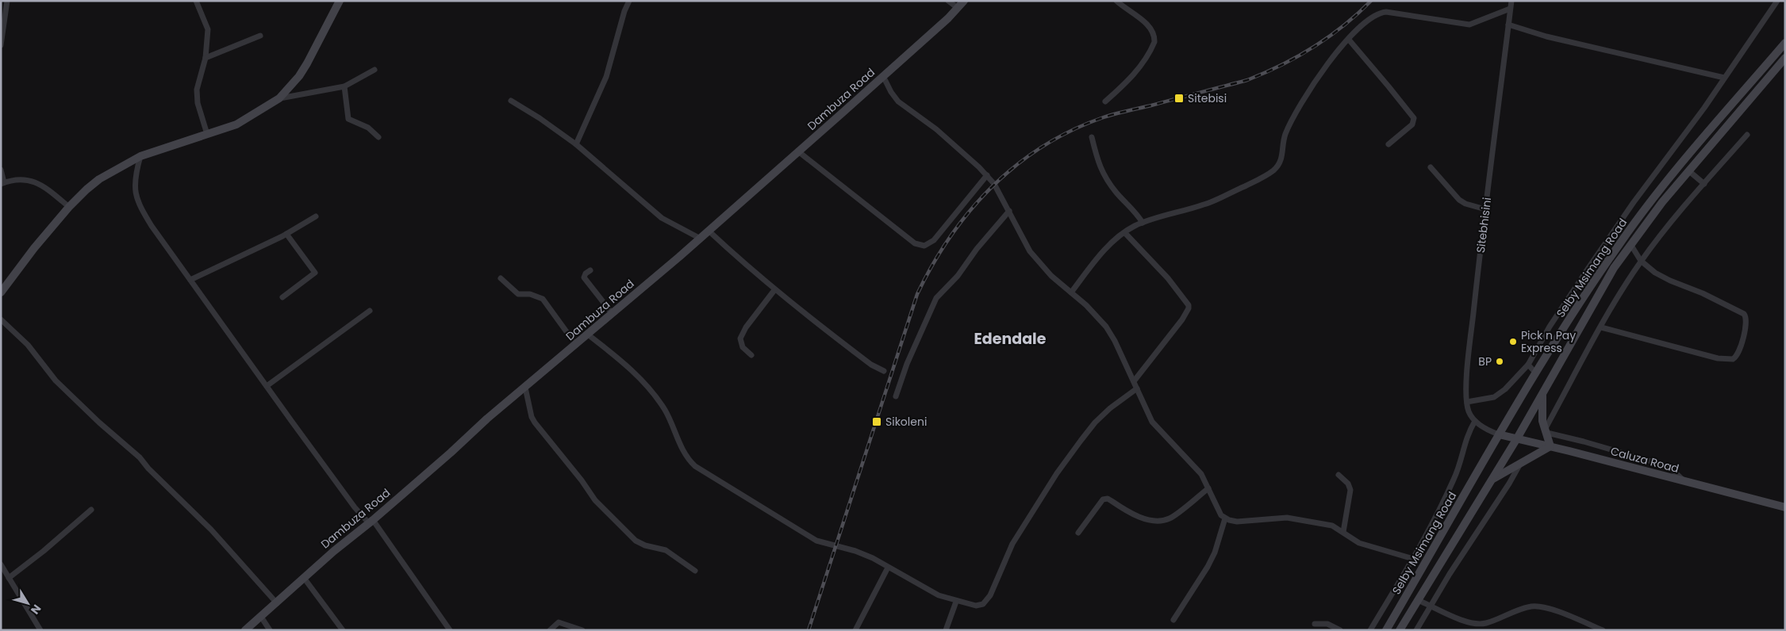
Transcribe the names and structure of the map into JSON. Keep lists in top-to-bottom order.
{
  "streets": {
    "street": [
      "Dambuza Road",
      "Sitebhisini",
      "Selby Msimang Road",
      "Caluza Road"
    ]
  },
  "crossings": [
    ["Selby Msimang Road", "Caluza Road"]
  ],
  "districts": ["Edendale"],
  "places": {
    "transit": ["Sitebisi", "Sikoleni"],
    "other": ["Pick n Pay Express", "BP"]
  },
  "north": "bottom right"
}
